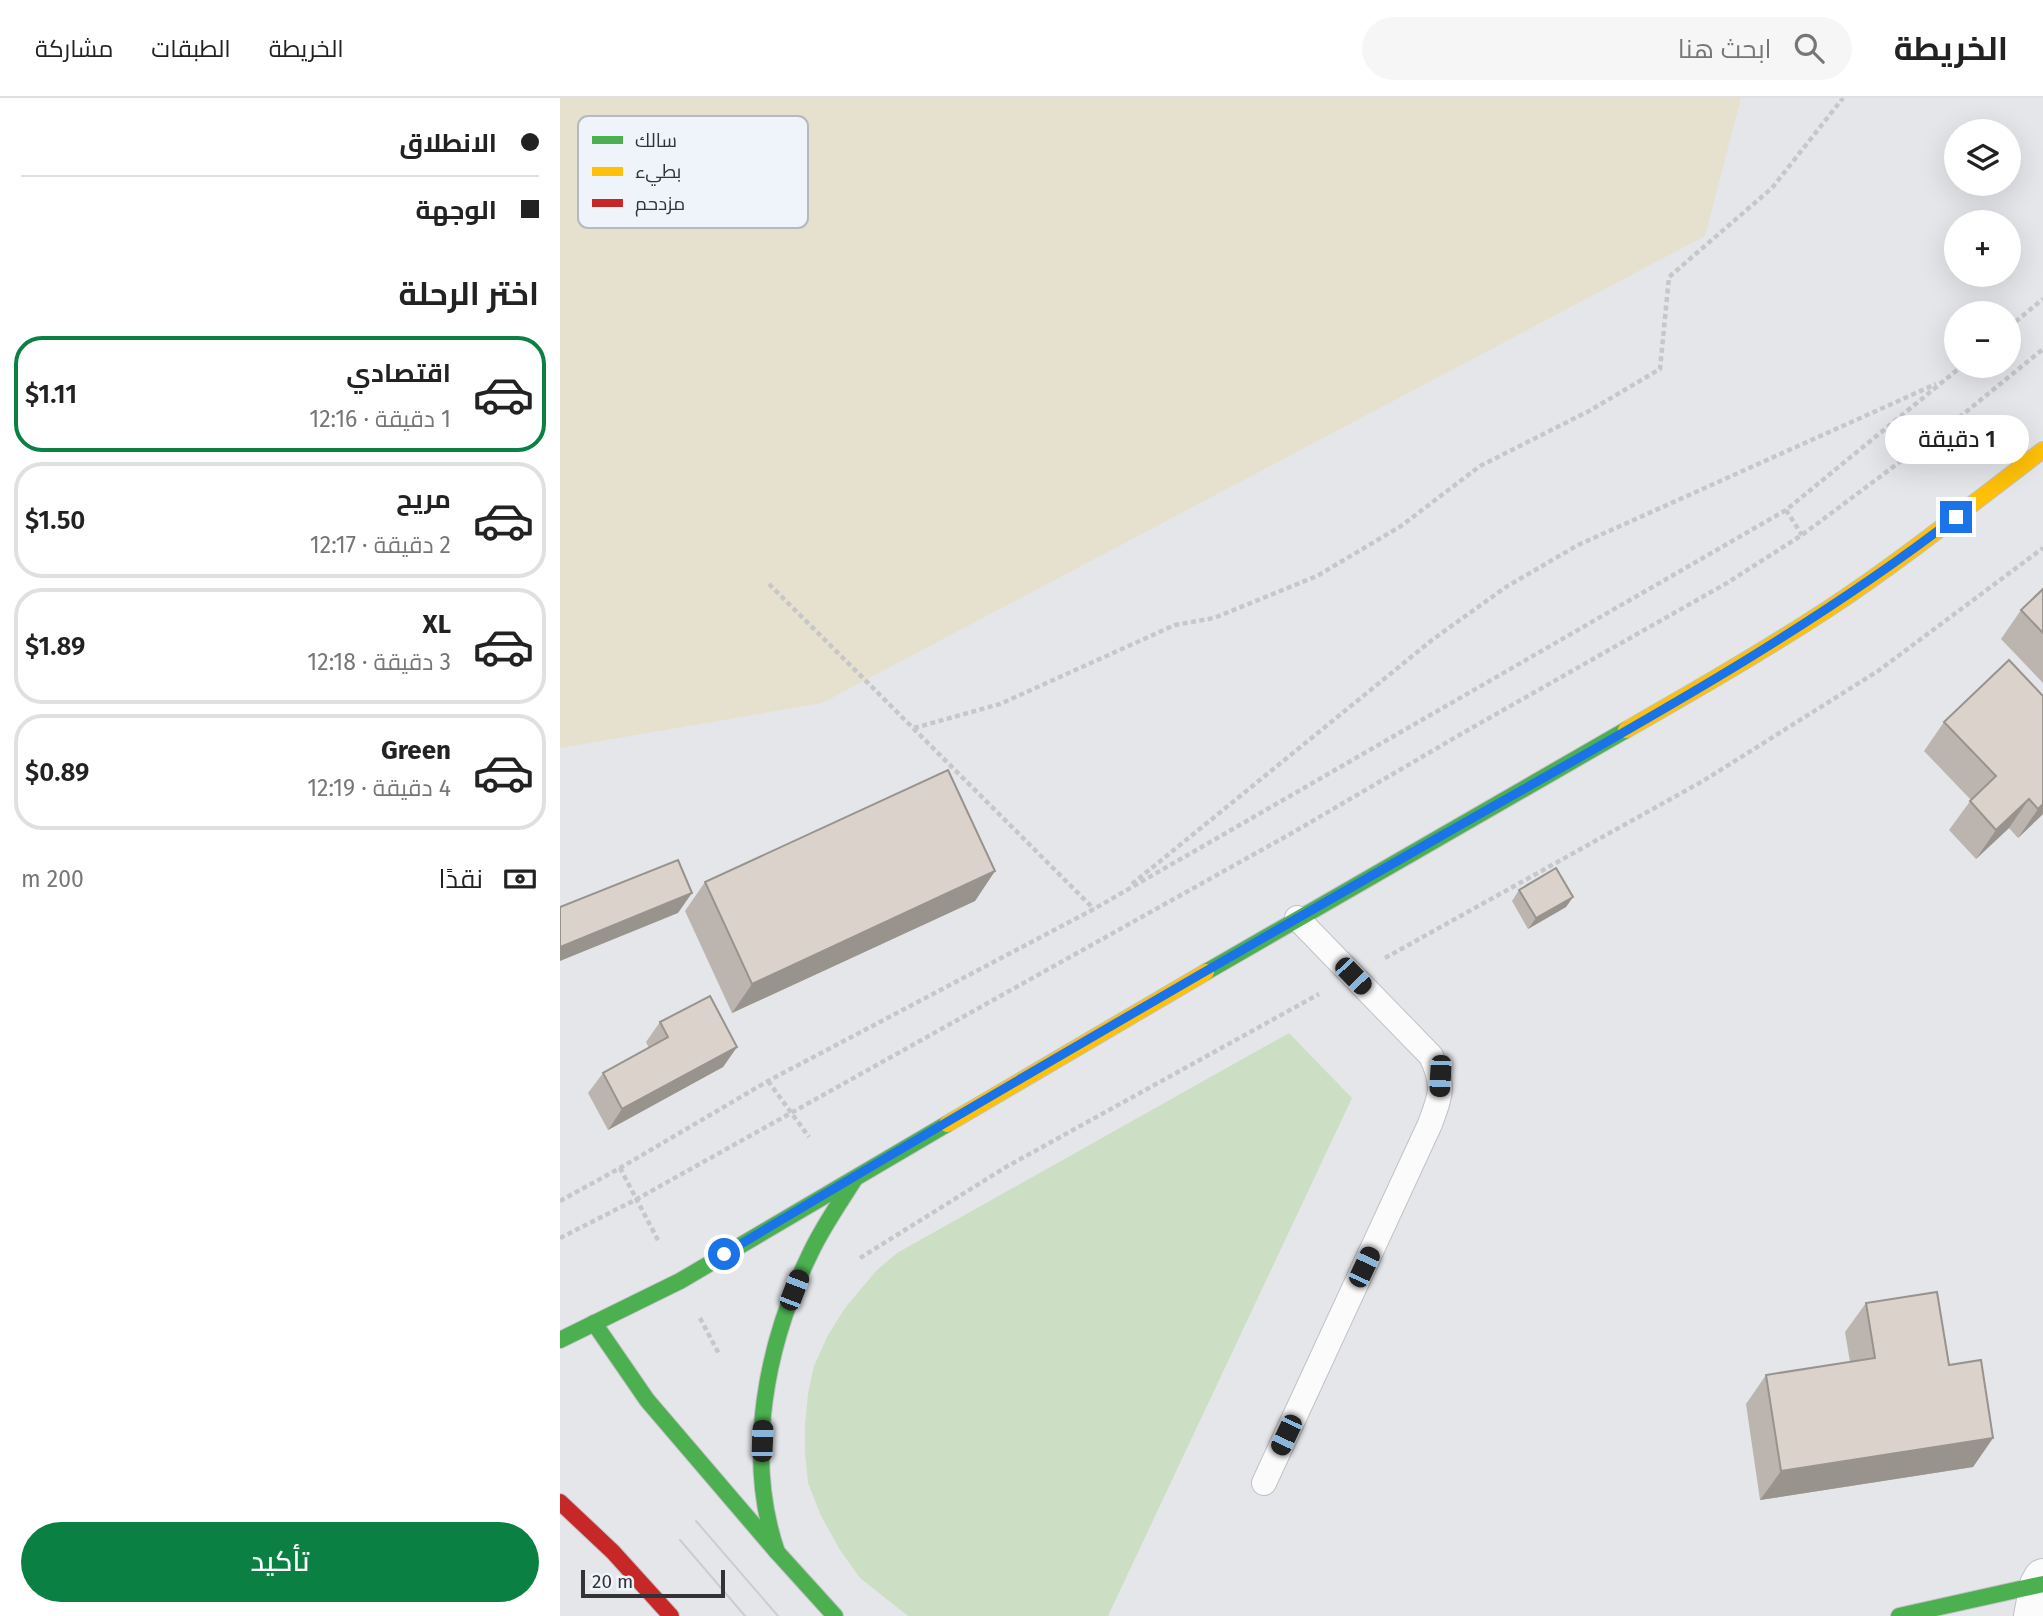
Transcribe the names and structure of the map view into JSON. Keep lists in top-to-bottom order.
{
  "legend": ["سالك", "بطيء", "مزدحم"],
  "scale_bar": "20 m",
  "page": {
    "header": "الخريطة",
    "search": "ابحث هنا",
    "nav": ["الخريطة", "الطبقات", "مشاركة"],
    "banner": ["الانطلاق", "الوجهة"],
    "map_buttons": ["+", "−"],
    "heading": "اختر الرحلة",
    "list": [
      {
        "name": "اقتصادي",
        "note": "1 دقيقة · 12:16",
        "value": "$1.11"
      },
      {
        "name": "مريح",
        "note": "2 دقيقة · 12:17",
        "value": "$1.50"
      },
      {
        "name": "XL",
        "note": "3 دقيقة · 12:18",
        "value": "$1.89"
      },
      {
        "name": "Green",
        "note": "4 دقيقة · 12:19",
        "value": "$0.89"
      }
    ],
    "bubble": "1 دقيقة",
    "pay": ["نقدًا", "200 m"],
    "buttons": "تأكيد",
    "scale": "20 m"
  }
}
